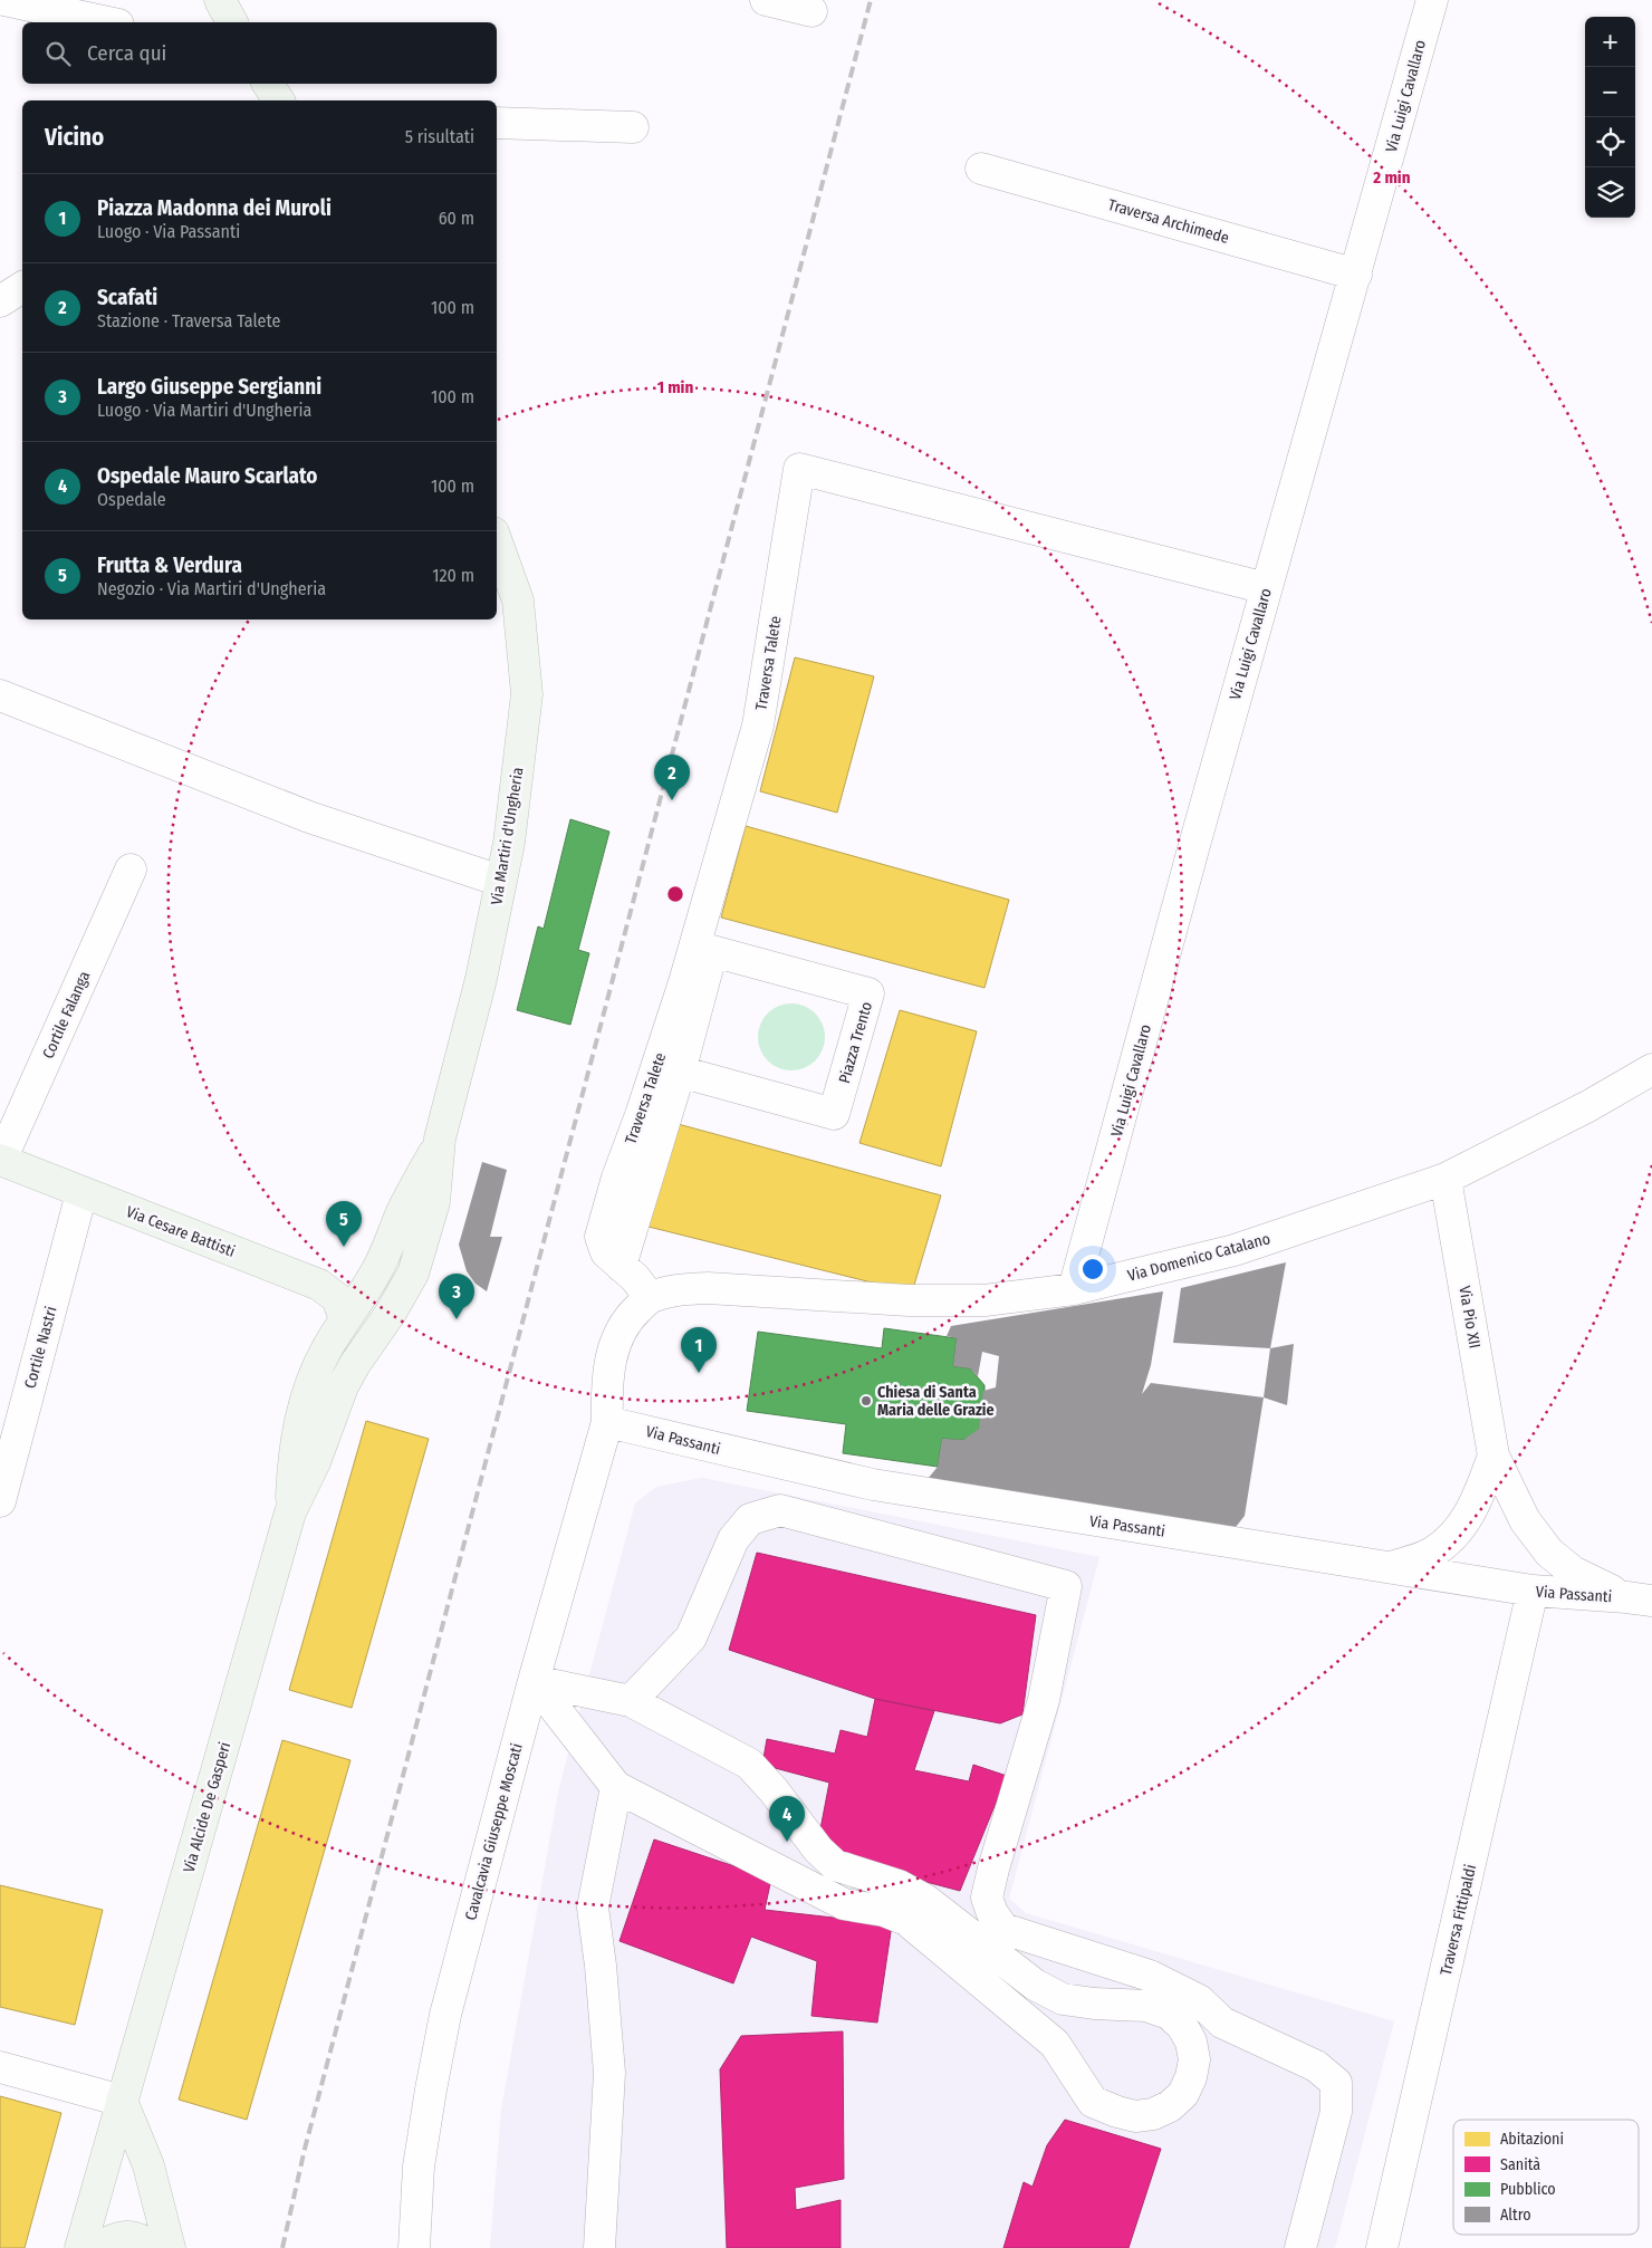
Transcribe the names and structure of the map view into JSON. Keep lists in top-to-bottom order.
{
  "streets": {
    "main road": ["Via Martiri d'Ungheria", "Via Cesare Battisti", "Via Alcide De Gasperi"],
    "street": [
      "Via Luigi Cavallaro",
      "Traversa Archimede",
      "Traversa Talete",
      "Cortile Falanga",
      "Piazza Trento",
      "Via Domenico Catalano",
      "Via Pio XII",
      "Cortile Nastri",
      "Via Passanti",
      "Cavalcavia Giuseppe Moscati",
      "Traversa Fittipaldi"
    ]
  },
  "crossings": [
    ["Via Luigi Cavallaro", "Traversa Archimede"],
    ["Via Luigi Cavallaro", "Traversa Talete"],
    ["Via Luigi Cavallaro", "Via Domenico Catalano"],
    ["Traversa Talete", "Piazza Trento"],
    ["Traversa Talete", "Via Domenico Catalano"],
    ["Via Martiri d'Ungheria", "Via Cesare Battisti"],
    ["Via Martiri d'Ungheria", "Via Alcide De Gasperi"],
    ["Cortile Falanga", "Via Cesare Battisti"],
    ["Via Cesare Battisti", "Cortile Nastri"],
    ["Via Cesare Battisti", "Via Alcide De Gasperi"],
    ["Via Domenico Catalano", "Via Pio XII"],
    ["Via Domenico Catalano", "Via Passanti"],
    ["Via Domenico Catalano", "Cavalcavia Giuseppe Moscati"],
    ["Via Pio XII", "Via Passanti"],
    ["Via Passanti", "Cavalcavia Giuseppe Moscati"],
    ["Via Passanti", "Traversa Fittipaldi"]
  ],
  "places": ["Chiesa di Santa Maria delle Grazie"],
  "legend": [
    "Abitazioni",
    "Sanità",
    "Pubblico",
    "Altro"
  ],
  "page": {
    "map_buttons": ["+", "−"],
    "search": "Cerca qui",
    "heading": ["Vicino", "5 risultati"],
    "list": [
      {
        "mark": "1",
        "name": "Piazza Madonna dei Muroli",
        "note": "Luogo · Via Passanti",
        "value": "60 m"
      },
      {
        "mark": "2",
        "name": "Scafati",
        "note": "Stazione · Traversa Talete",
        "value": "100 m"
      },
      {
        "mark": "3",
        "name": "Largo Giuseppe Sergianni",
        "note": "Luogo · Via Martiri d'Ungheria",
        "value": "100 m"
      },
      {
        "mark": "4",
        "name": "Ospedale Mauro Scarlato",
        "note": "Ospedale",
        "value": "100 m"
      },
      {
        "mark": "5",
        "name": "Frutta & Verdura",
        "note": "Negozio · Via Martiri d'Ungheria",
        "value": "120 m"
      }
    ],
    "pins": [
      "2",
      "5",
      "3",
      "1",
      "4"
    ]
  },
  "rings": ["2 min", "1 min"]
}
